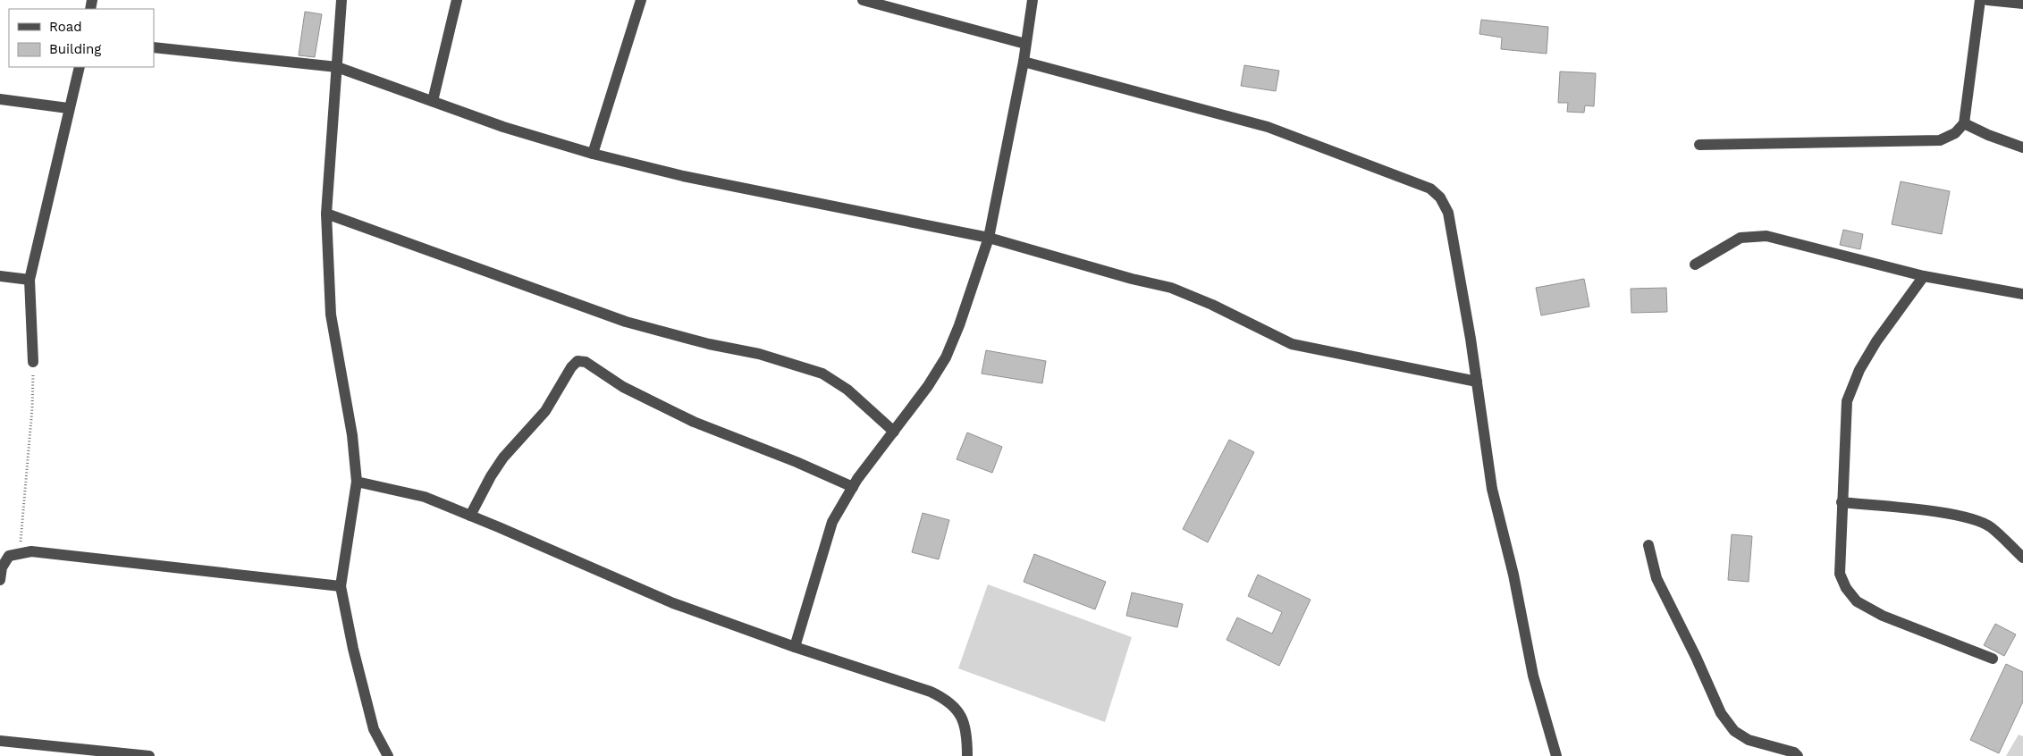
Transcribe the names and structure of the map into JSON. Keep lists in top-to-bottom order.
{
  "legend": ["Road", "Building"]
}
